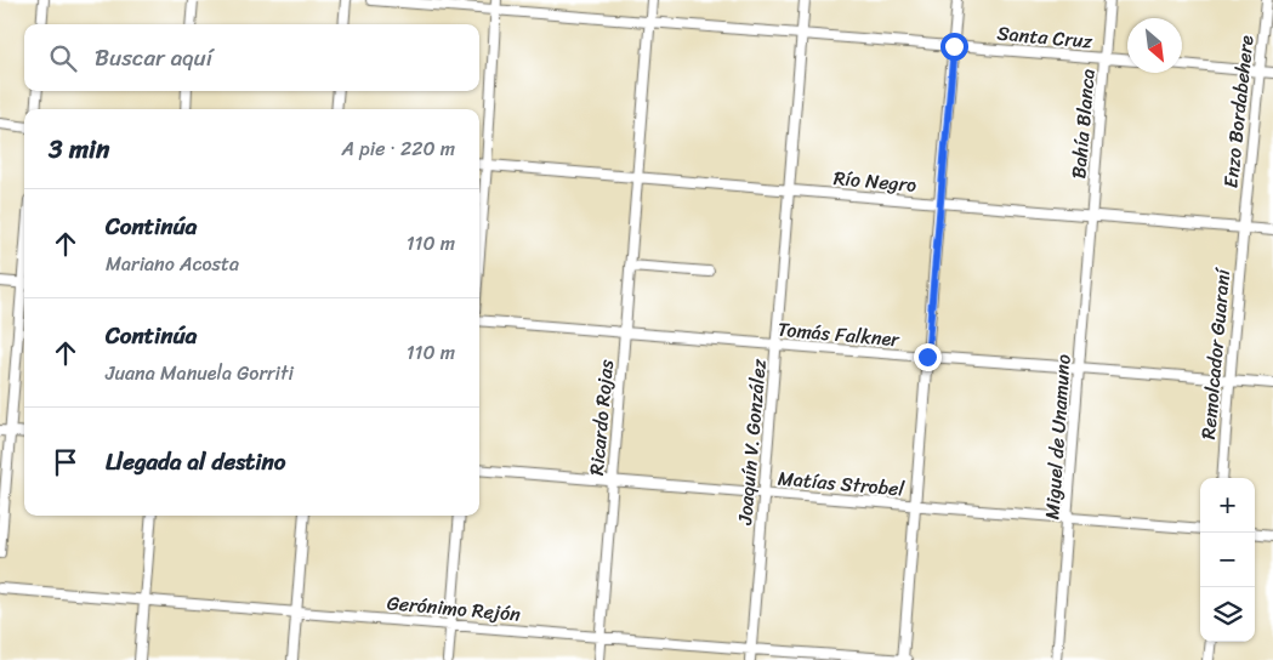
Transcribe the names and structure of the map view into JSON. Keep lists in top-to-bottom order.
{
  "streets": {
    "street": [
      "Santa Cruz",
      "Enzo Bordabehere",
      "Bahía Blanca",
      "Río Negro",
      "Tomás Falkner",
      "Remolcador Guaraní",
      "Ricardo Rojas",
      "Miguel de Unamuno",
      "Joaquín V. González",
      "Matías Strobel",
      "Gerónimo Rejón"
    ]
  },
  "crossings": [
    ["Santa Cruz", "Bahía Blanca"],
    ["Santa Cruz", "Ricardo Rojas"],
    ["Santa Cruz", "Joaquín V. González"],
    ["Enzo Bordabehere", "Río Negro"],
    ["Enzo Bordabehere", "Remolcador Guaraní"],
    ["Bahía Blanca", "Río Negro"],
    ["Bahía Blanca", "Miguel de Unamuno"],
    ["Río Negro", "Remolcador Guaraní"],
    ["Río Negro", "Ricardo Rojas"],
    ["Río Negro", "Miguel de Unamuno"],
    ["Río Negro", "Joaquín V. González"],
    ["Tomás Falkner", "Remolcador Guaraní"],
    ["Tomás Falkner", "Ricardo Rojas"],
    ["Tomás Falkner", "Miguel de Unamuno"],
    ["Tomás Falkner", "Joaquín V. González"],
    ["Ricardo Rojas", "Matías Strobel"],
    ["Ricardo Rojas", "Gerónimo Rejón"],
    ["Miguel de Unamuno", "Matías Strobel"],
    ["Joaquín V. González", "Matías Strobel"],
    ["Joaquín V. González", "Gerónimo Rejón"]
  ],
  "north": "bottom right",
  "page": {
    "search": "Buscar aquí",
    "heading": ["3 min", "A pie · 220 m"],
    "list": [
      ["Continúa", "Mariano Acosta", "110 m"],
      ["Continúa", "Juana Manuela Gorriti", "110 m"],
      "Llegada al destino"
    ],
    "map_buttons": ["+", "−"]
  }
}
